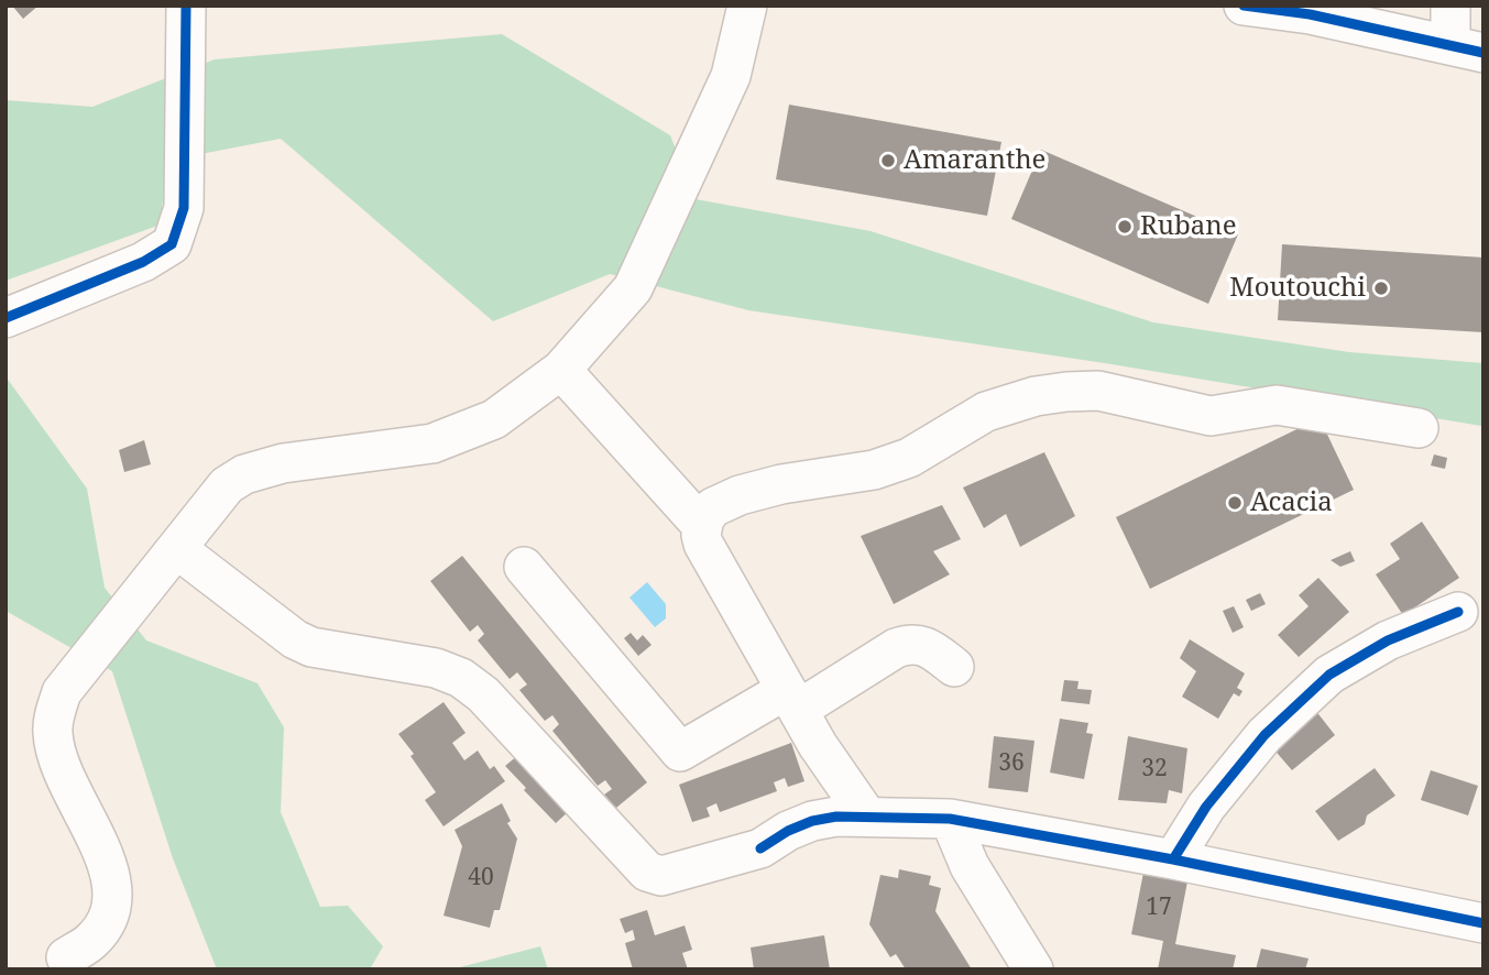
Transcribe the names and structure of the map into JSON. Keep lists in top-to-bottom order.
{
  "places": [
    "Amaranthe",
    "Rubane",
    "Moutouchi",
    "Acacia"
  ],
  "house_numbers": [
    "36",
    "32",
    "40",
    "17"
  ]
}
